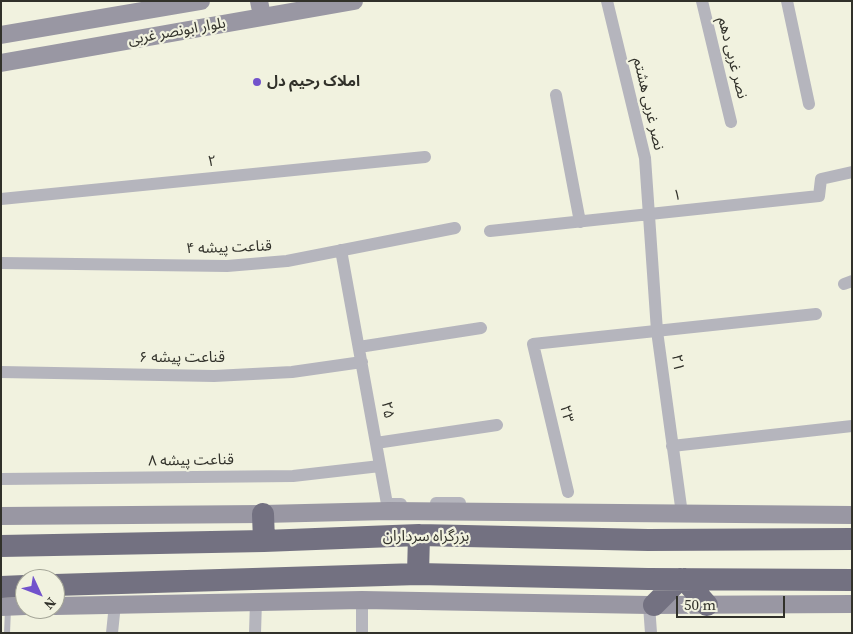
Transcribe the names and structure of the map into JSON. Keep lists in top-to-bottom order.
{
  "streets": {
    "highway": ["بزرگراه سرداران"],
    "main road": ["بلوار ابونصر غربی"],
    "street": [
      "نصر غربی دهم",
      "نصر غربی هشتم",
      "۲",
      "۱",
      "قناعت پیشه ۴",
      "قناعت پیشه ۶",
      "۲۱",
      "۲۵",
      "۲۳",
      "قناعت پیشه ۸"
    ]
  },
  "crossings": [
    ["نصر غربی هشتم", "۱"],
    ["نصر غربی هشتم", "۲۱"],
    ["۱", "۲۱"],
    ["قناعت پیشه ۴", "۲۵"],
    ["قناعت پیشه ۶", "۲۵"],
    ["۲۱", "۲۳"],
    ["۲۵", "قناعت پیشه ۸"]
  ],
  "places": ["املاک رحیم دل"],
  "scale_bar": "50 m",
  "north": "bottom right"
}
